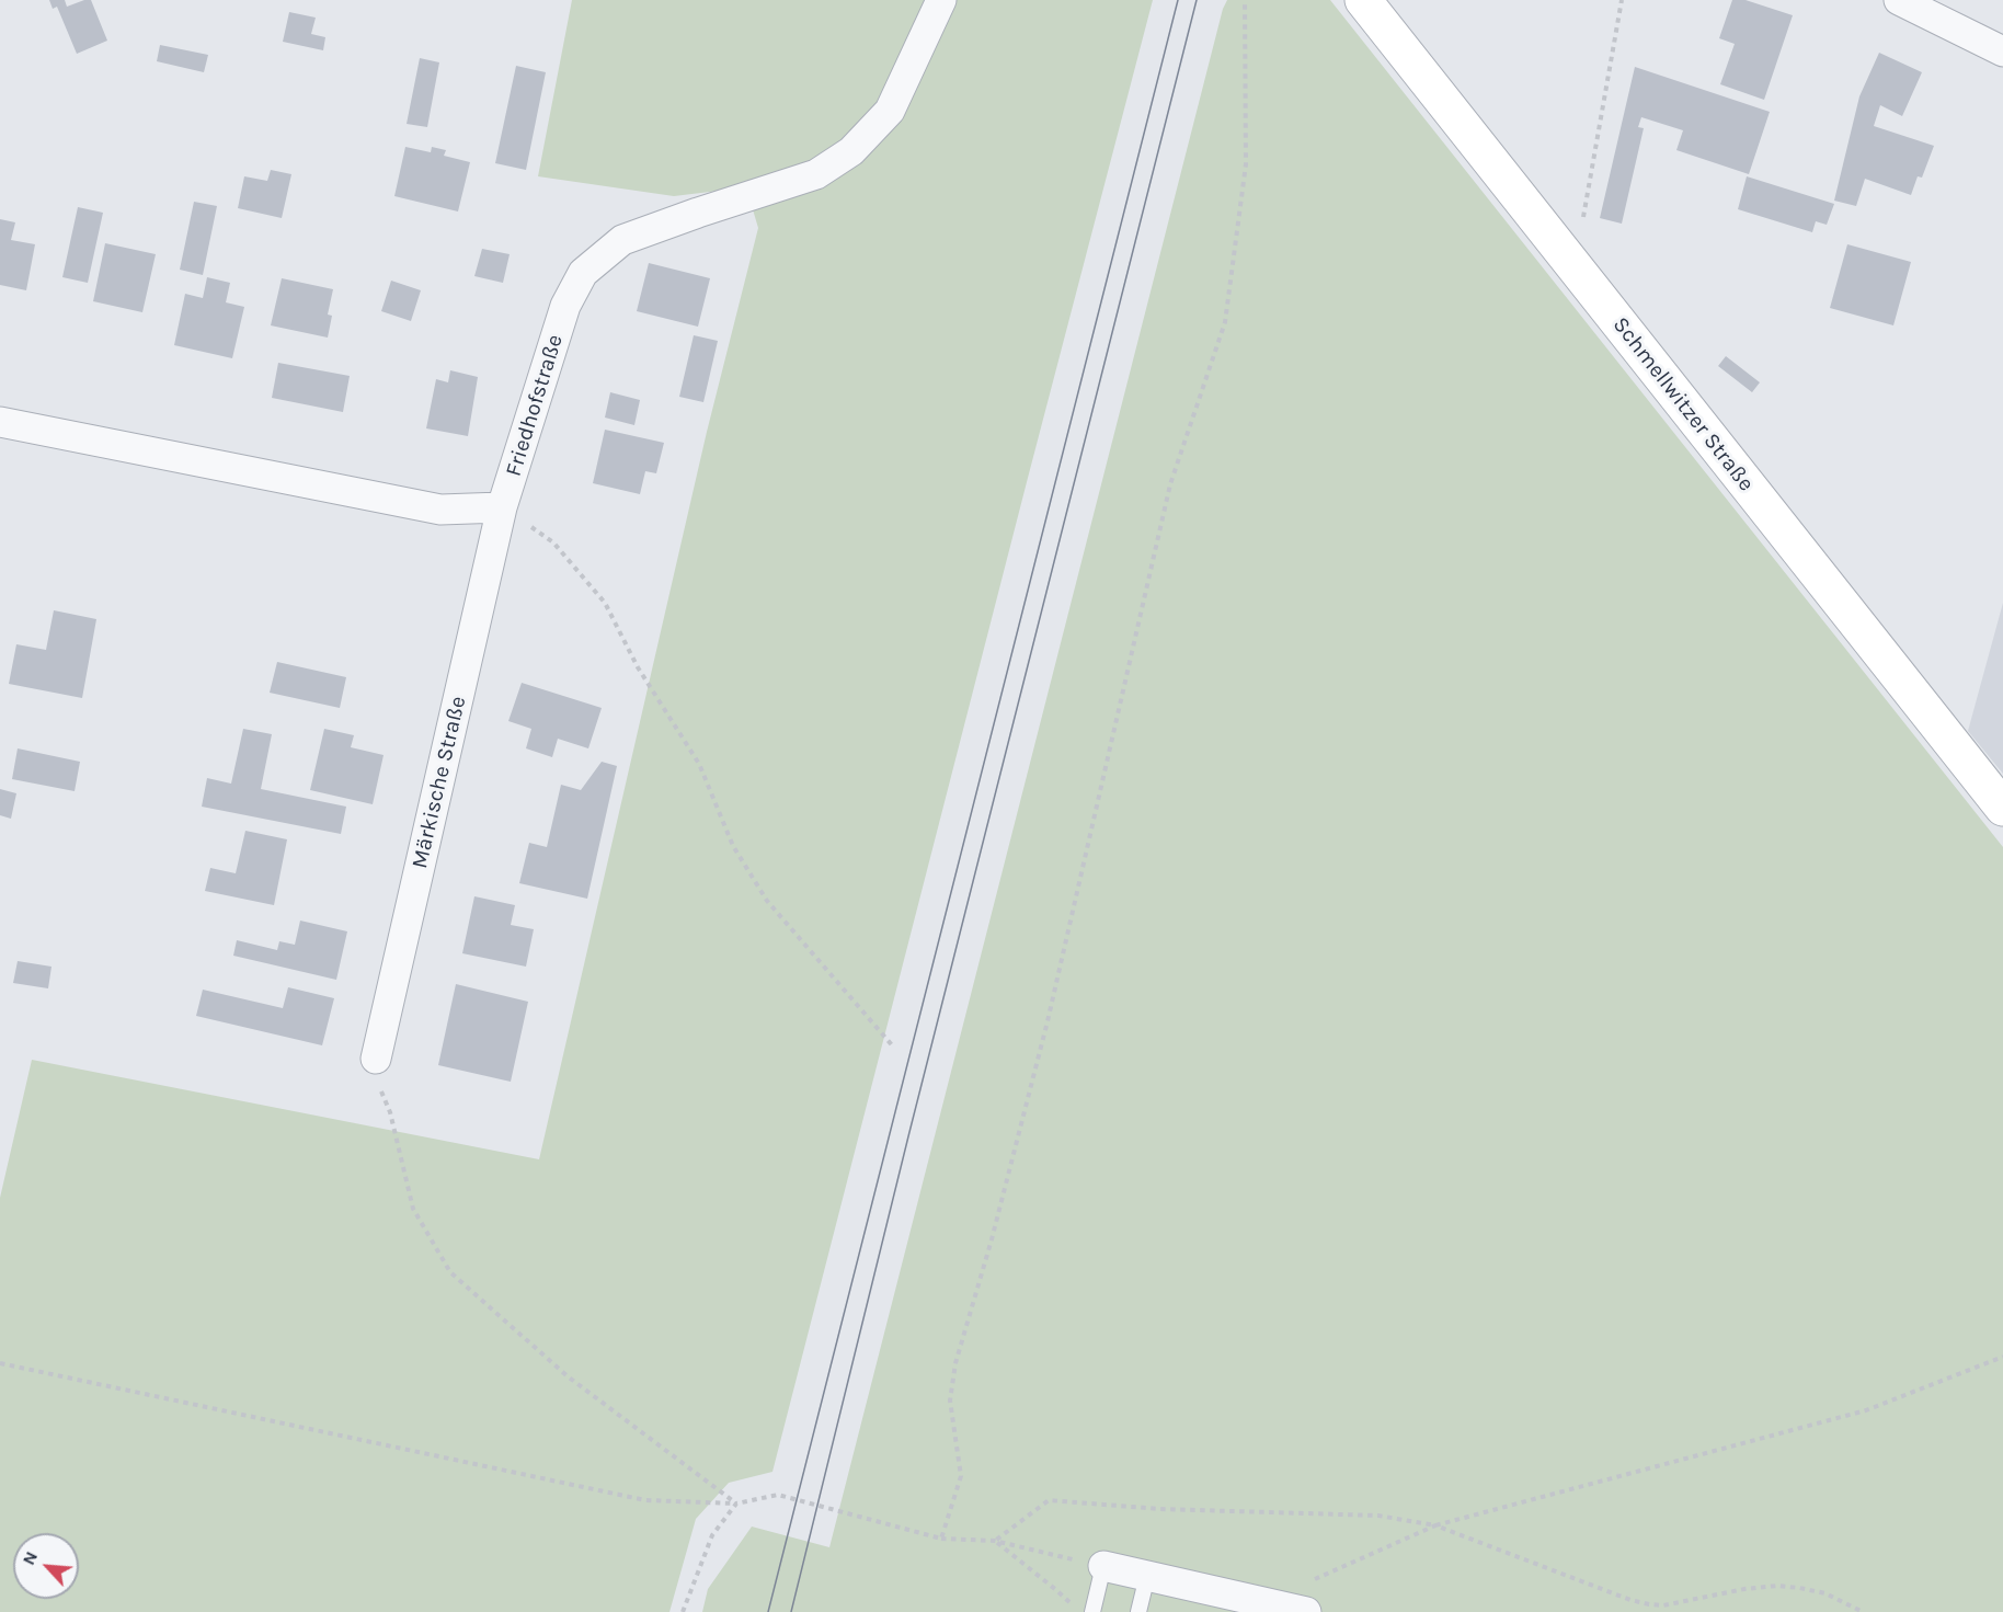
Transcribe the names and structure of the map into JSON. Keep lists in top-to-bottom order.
{
  "streets": {
    "street": ["Schmellwitzer Straße", "Friedhofstraße", "Märkische Straße"]
  },
  "crossings": [
    ["Friedhofstraße", "Märkische Straße"]
  ],
  "north": "top left"
}
